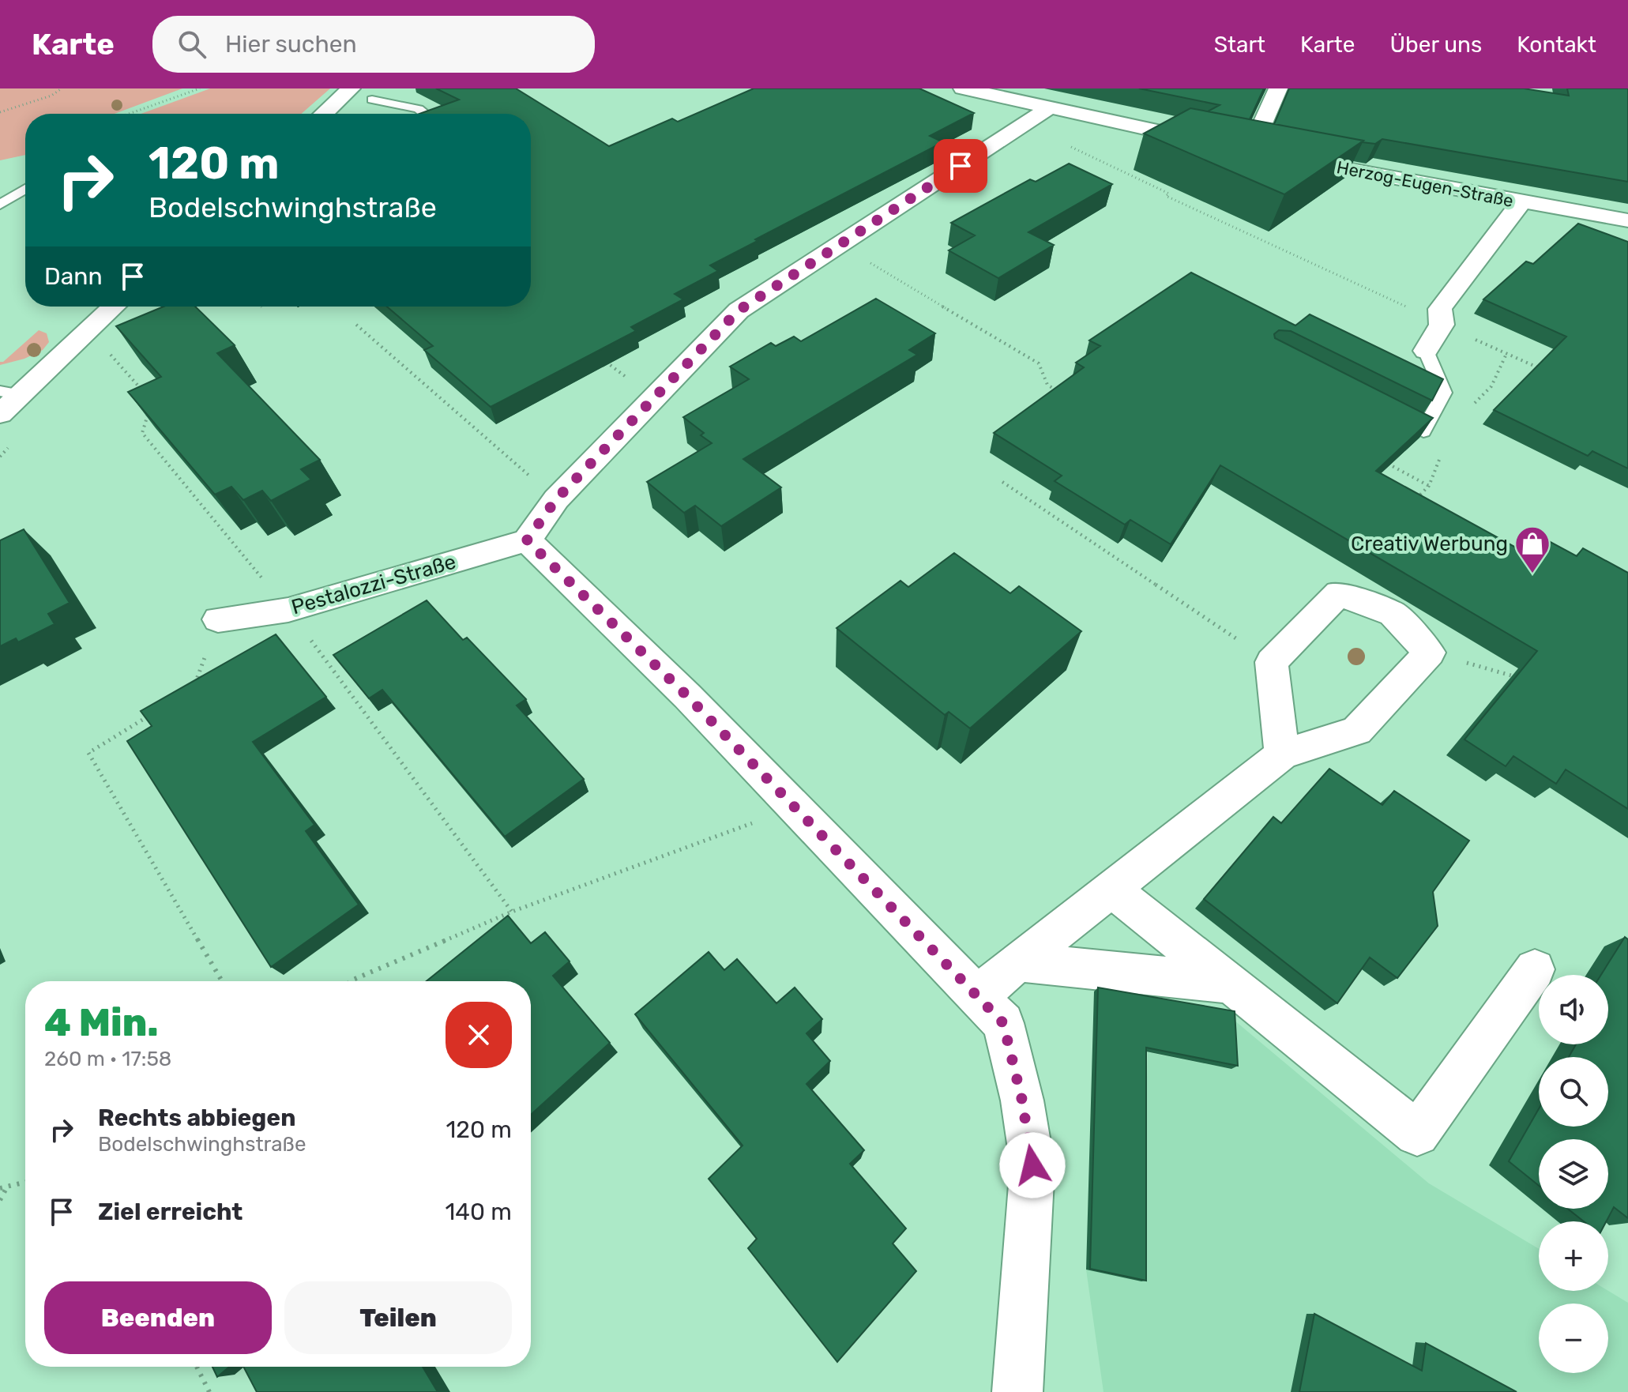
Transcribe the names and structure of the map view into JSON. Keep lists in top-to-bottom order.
{
  "streets": {
    "street": ["Herzog-Eugen-Straße", "Pestalozzi-Straße"]
  },
  "places": {
    "shop": ["Creativ Werbung"]
  },
  "page": {
    "header": "Karte",
    "search": "Hier suchen",
    "nav": [
      "Start",
      "Karte",
      "Über uns",
      "Kontakt"
    ],
    "turn": ["120 m", "Bodelschwinghstraße"],
    "then": "Dann",
    "map_buttons": ["+", "−"],
    "heading": ["4 Min.", "260 m · 17:58"],
    "list": [
      {
        "name": "Rechts abbiegen",
        "note": "Bodelschwinghstraße",
        "value": "120 m"
      },
      {
        "name": "Ziel erreicht",
        "value": "140 m"
      }
    ],
    "buttons": ["Beenden", "Teilen"]
  }
}
